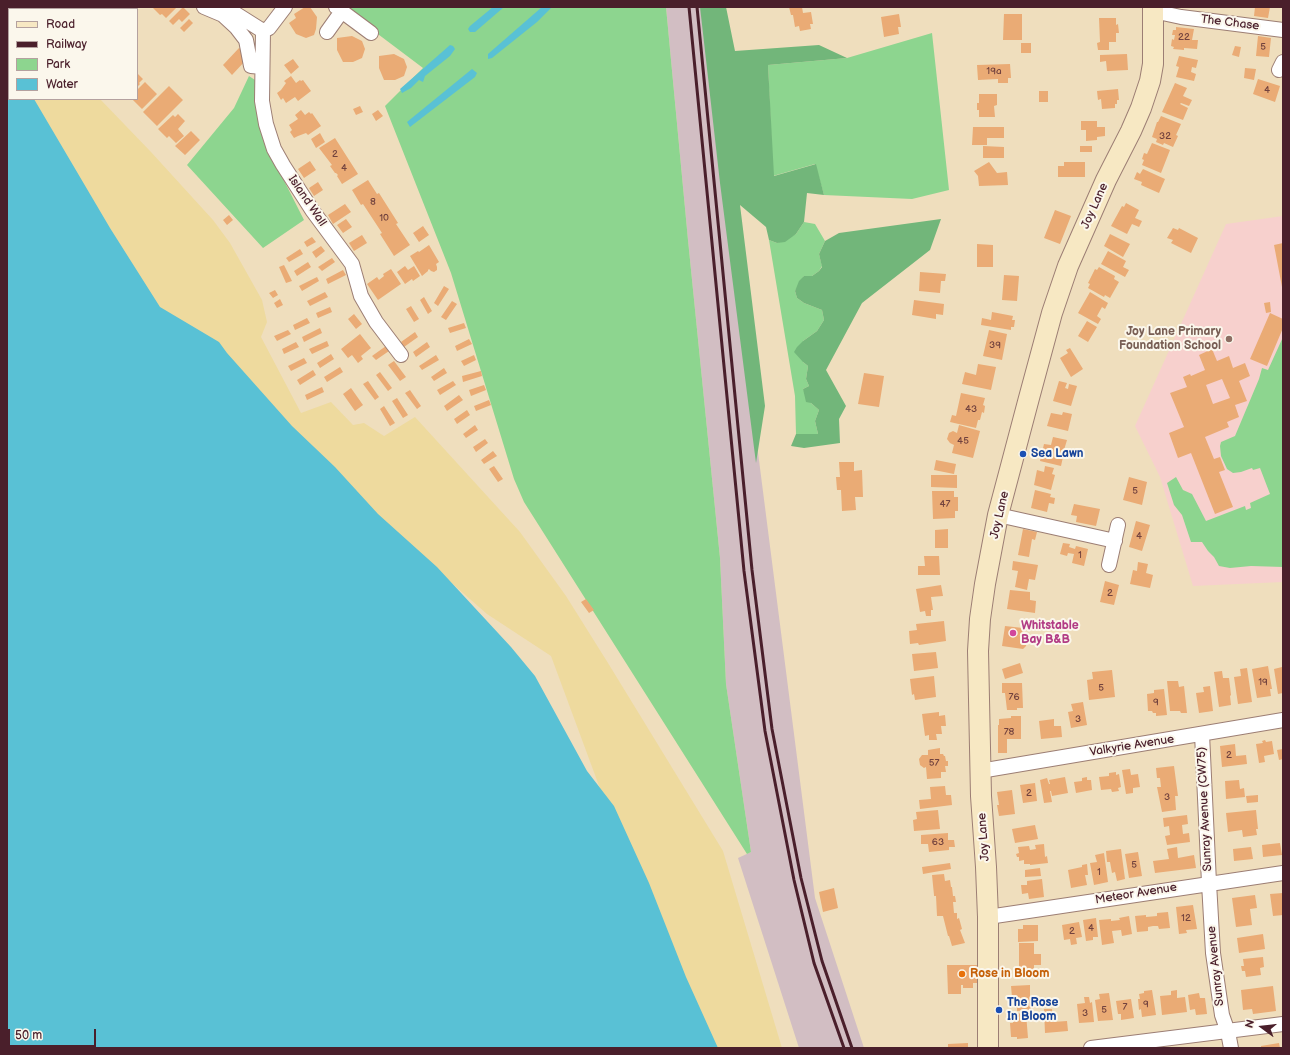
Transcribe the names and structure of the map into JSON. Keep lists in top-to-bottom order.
{
  "streets": {
    "street": [
      "The Chase",
      "Island Wall",
      "Joy Lane",
      "Valkyrie Avenue",
      "Sunray Avenue (CW75)",
      "Meteor Avenue",
      "Sunray Avenue"
    ]
  },
  "crossings": [
    ["The Chase", "Joy Lane"],
    ["Joy Lane", "Valkyrie Avenue"],
    ["Joy Lane", "Meteor Avenue"],
    ["Valkyrie Avenue", "Sunray Avenue (CW75)"],
    ["Sunray Avenue (CW75)", "Meteor Avenue"],
    ["Sunray Avenue (CW75)", "Sunray Avenue"],
    ["Meteor Avenue", "Sunray Avenue"]
  ],
  "places": [
    "Joy Lane Primary Foundation School",
    "Sea Lawn",
    "Whitstable Bay B&B",
    "Rose in Bloom",
    "The Rose In Bloom"
  ],
  "house_numbers": [
    "22",
    "5",
    "19a",
    "4",
    "32",
    "2",
    "4",
    "8",
    "10",
    "39",
    "43",
    "45",
    "5",
    "47",
    "4",
    "1",
    "2",
    "19",
    "5",
    "76",
    "9",
    "3",
    "78",
    "2",
    "57",
    "2",
    "3",
    "63",
    "5",
    "1",
    "12",
    "4",
    "2",
    "9",
    "7",
    "5",
    "3"
  ],
  "legend": [
    "Road",
    "Railway",
    "Park",
    "Water"
  ],
  "scale_bar": "50 m",
  "north": "left"
}
